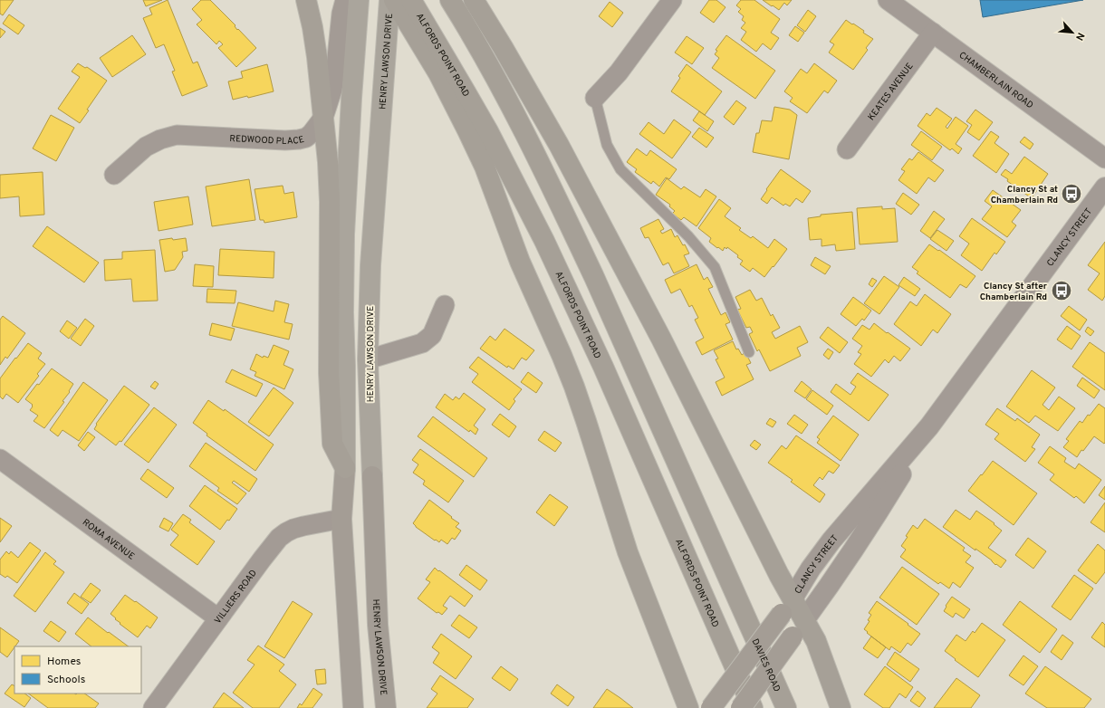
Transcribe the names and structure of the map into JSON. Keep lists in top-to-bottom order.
{
  "streets": {
    "highway": ["ALFORDS POINT ROAD", "DAVIES ROAD"],
    "main road": ["HENRY LAWSON DRIVE", "CLANCY STREET"],
    "street": [
      "CHAMBERLAIN ROAD",
      "KEATES AVENUE",
      "REDWOOD PLACE",
      "ROMA AVENUE",
      "VILLIERS ROAD"
    ]
  },
  "crossings": [
    ["CHAMBERLAIN ROAD", "KEATES AVENUE"],
    ["ROMA AVENUE", "VILLIERS ROAD"]
  ],
  "places": {
    "bus stop": ["Clancy St at Chamberlain Rd", "Clancy St after Chamberlain Rd"]
  },
  "legend": ["Homes", "Schools"],
  "north": "bottom right"
}
